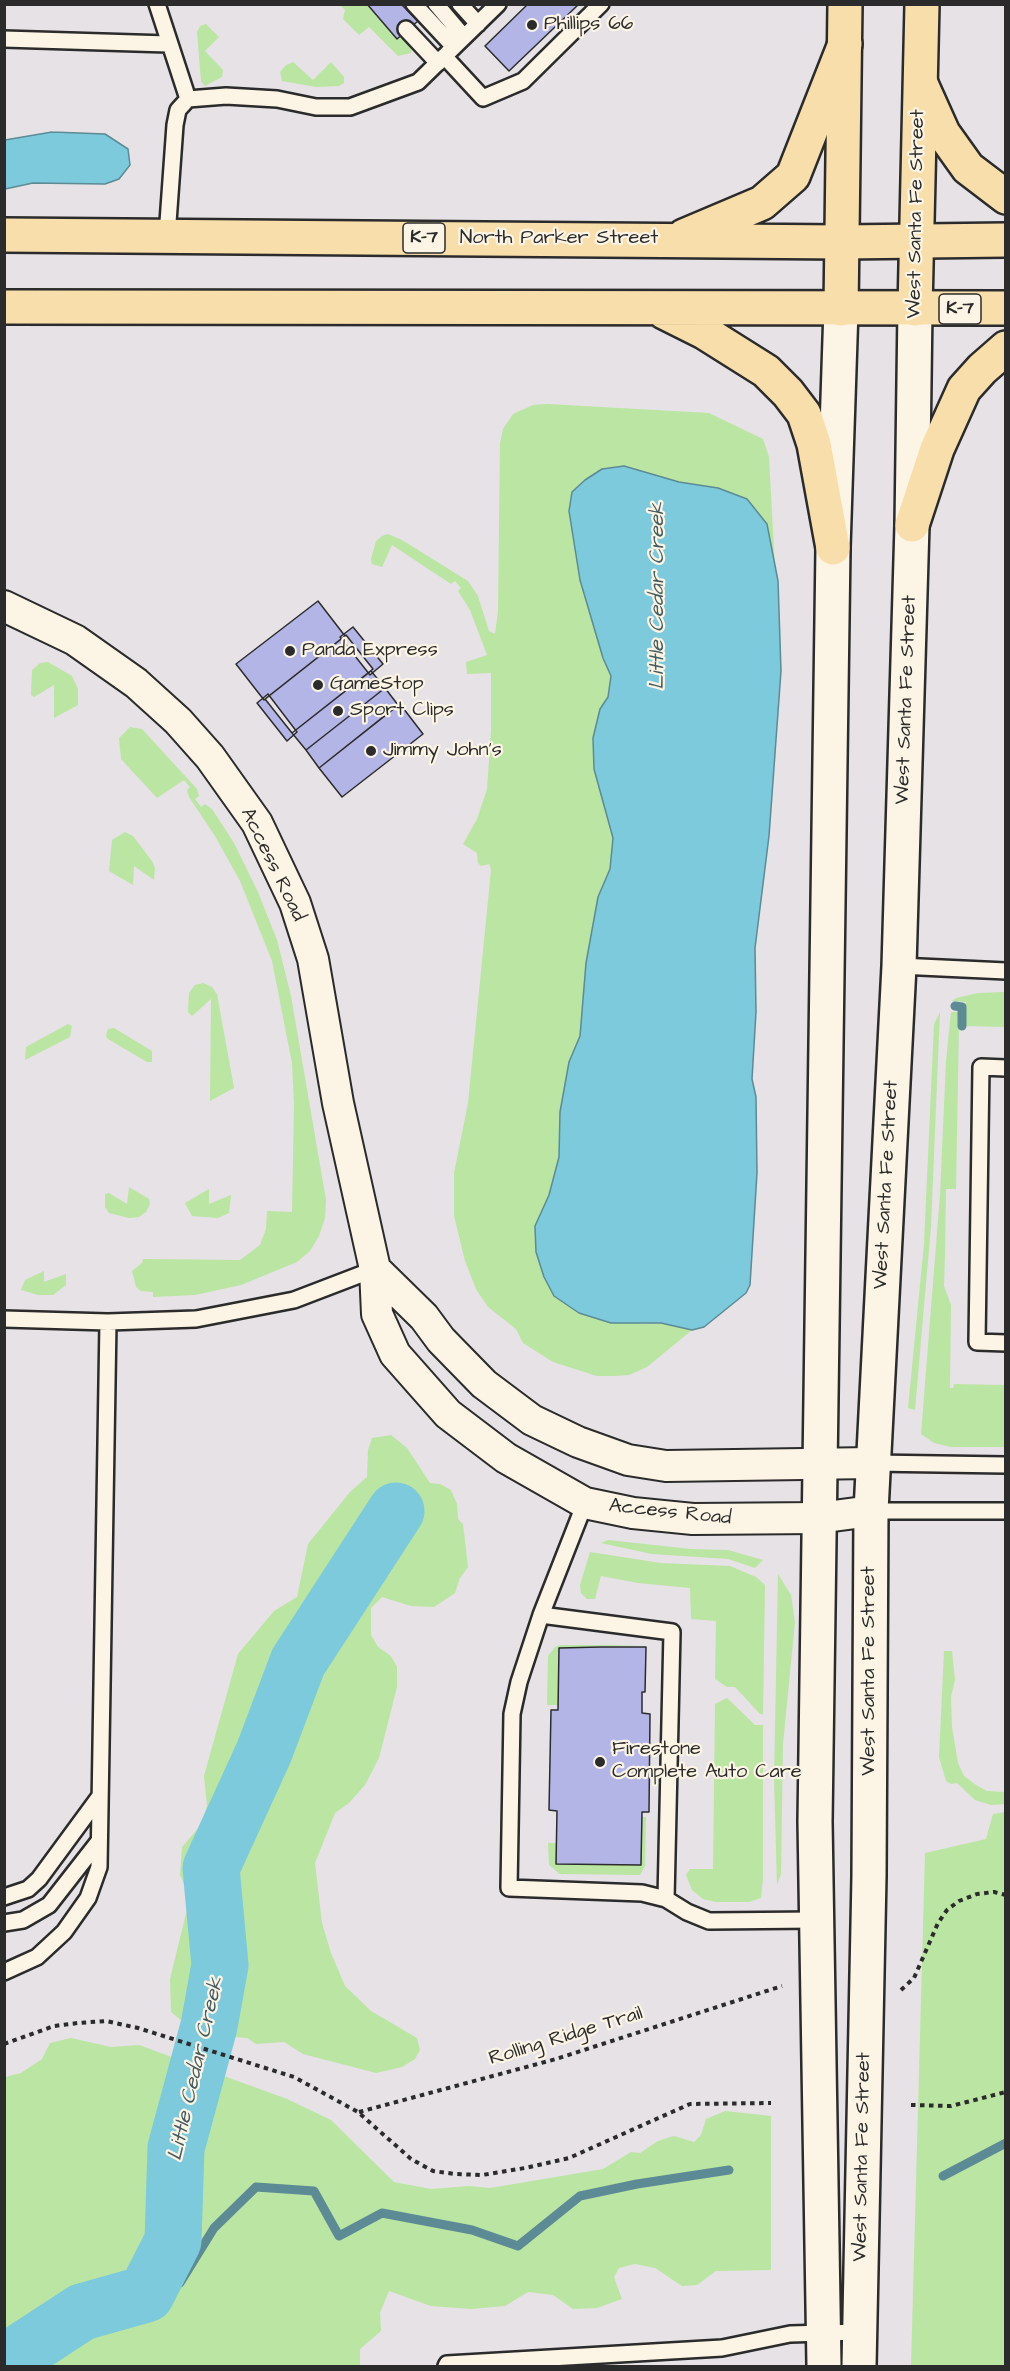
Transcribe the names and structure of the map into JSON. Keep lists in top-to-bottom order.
{
  "streets": {
    "main road": ["West Santa Fe Street", "K-7", "North Parker Street"],
    "street": ["Access Road"],
    "path": ["Rolling Ridge Trail"]
  },
  "crossings": [
    ["West Santa Fe Street", "K-7"],
    ["West Santa Fe Street", "North Parker Street"],
    ["West Santa Fe Street", "Access Road"]
  ],
  "water": ["Little Cedar Creek"],
  "places": [
    "Phillips 66",
    "Panda Express",
    "GameStop",
    "Sport Clips",
    "Jimmy John's",
    "Firestone Complete Auto Care"
  ]
}
